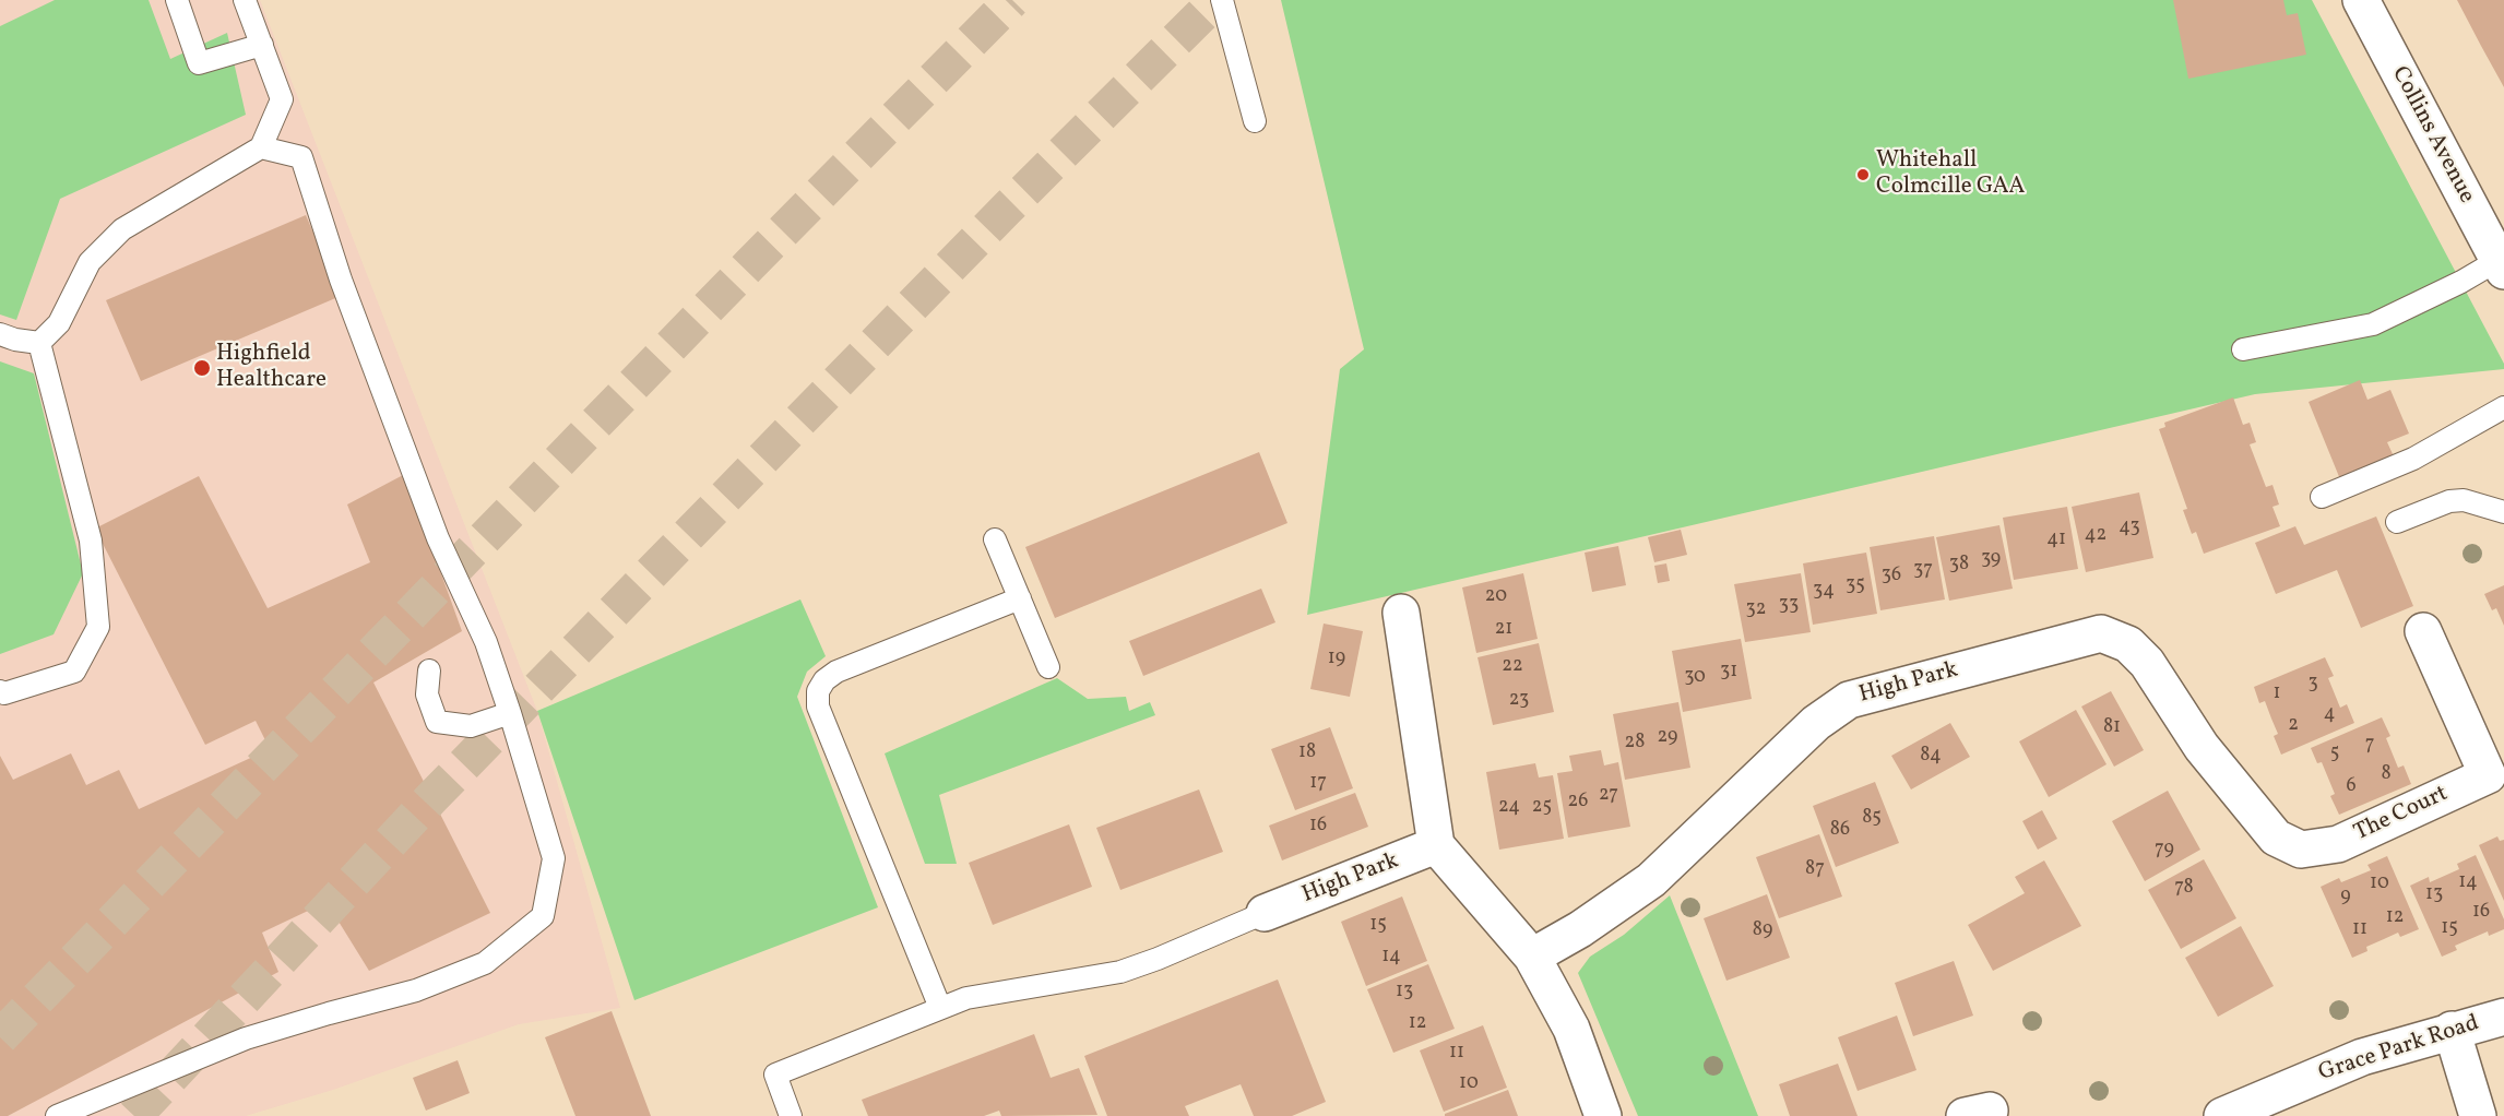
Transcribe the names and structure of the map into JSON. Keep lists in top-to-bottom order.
{
  "streets": {
    "street": [
      "Collins Avenue",
      "High Park",
      "The Court",
      "Grace Park Road"
    ]
  },
  "crossings": [
    ["High Park", "The Court"]
  ],
  "places": ["Whitehall Colmcille GAA", "Highfield Healthcare"],
  "house_numbers": [
    "43",
    "42",
    "41",
    "39",
    "38",
    "37",
    "36",
    "35",
    "34",
    "20",
    "33",
    "32",
    "21",
    "19",
    "22",
    "31",
    "30",
    "3",
    "1",
    "23",
    "4",
    "2",
    "81",
    "29",
    "28",
    "7",
    "18",
    "5",
    "84",
    "8",
    "17",
    "6",
    "27",
    "26",
    "24",
    "25",
    "85",
    "16",
    "86",
    "79",
    "87",
    "14",
    "10",
    "78",
    "13",
    "9",
    "16",
    "12",
    "15",
    "15",
    "11",
    "89",
    "14",
    "13",
    "12",
    "11",
    "10"
  ]
}
